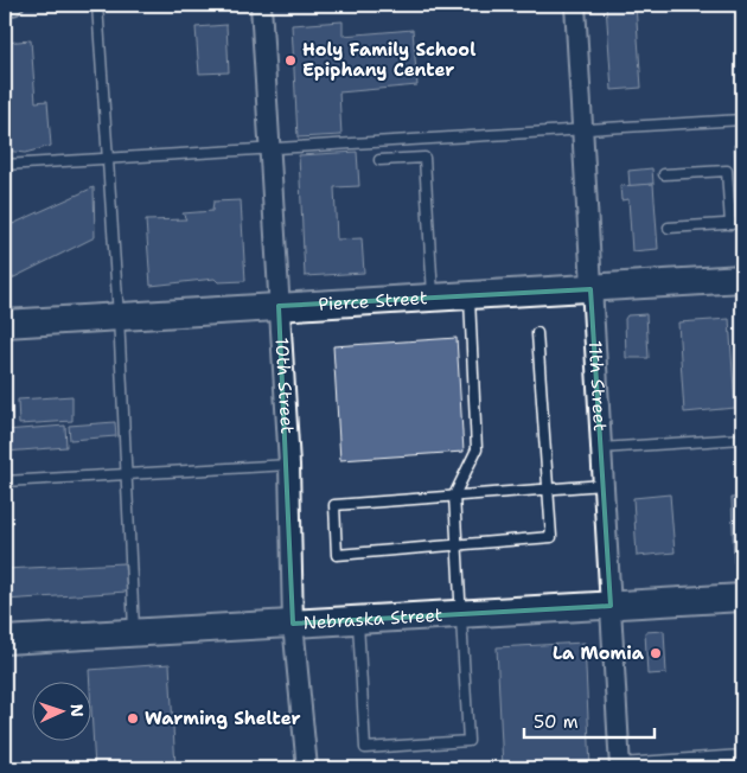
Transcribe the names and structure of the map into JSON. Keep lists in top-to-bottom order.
{
  "streets": {
    "main road": ["Pierce Street", "Nebraska Street"],
    "street": ["10th Street", "11th Street"]
  },
  "crossings": [
    ["Pierce Street", "10th Street"],
    ["Pierce Street", "11th Street"],
    ["10th Street", "Nebraska Street"],
    ["11th Street", "Nebraska Street"]
  ],
  "places": ["Holy Family School Epiphany Center", "La Momia", "Warming Shelter"],
  "scale_bar": "50 m",
  "north": "right"
}
